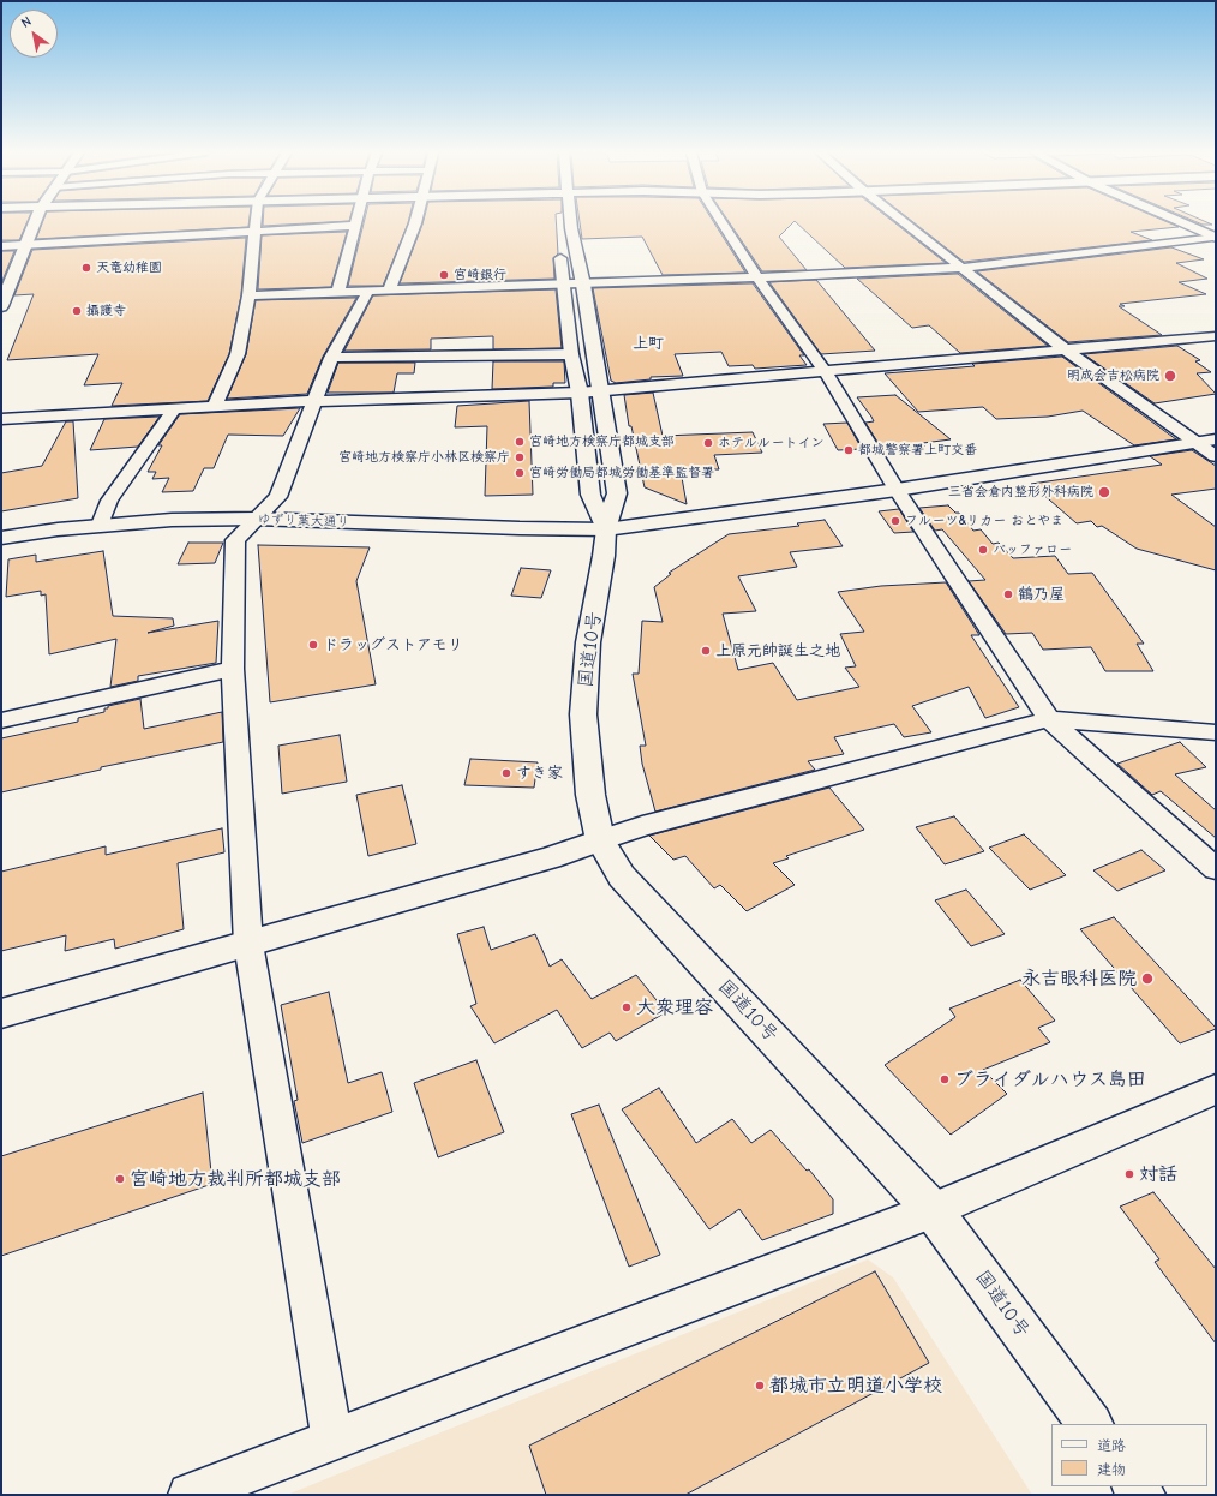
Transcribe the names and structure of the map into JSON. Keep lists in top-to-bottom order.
{
  "streets": {
    "main road": ["ゆずり葉大通り", "国道10号"]
  },
  "crossings": [
    ["ゆずり葉大通り", "国道10号"]
  ],
  "districts": ["上町"],
  "places": [
    "天竜幼稚園",
    "宮崎銀行",
    "攝護寺",
    "明成会吉松病院",
    "宮崎地方検察庁都城支部",
    "ホテルルートイン",
    "都城警察署上町交番",
    "宮崎地方検察庁小林区検察庁",
    "宮崎労働局都城労働基準監督署",
    "三省会倉内整形外科病院",
    "フルーツ&リカー おとやま",
    "バッファロー",
    "鶴乃屋",
    "ドラッグストアモリ",
    "上原元帥誕生之地",
    "すき家",
    "永吉眼科医院",
    "大衆理容",
    "ブライダルハウス島田",
    "対話",
    "宮崎地方裁判所都城支部",
    "都城市立明道小学校"
  ],
  "legend": ["道路", "建物"],
  "north": "top left"
}
